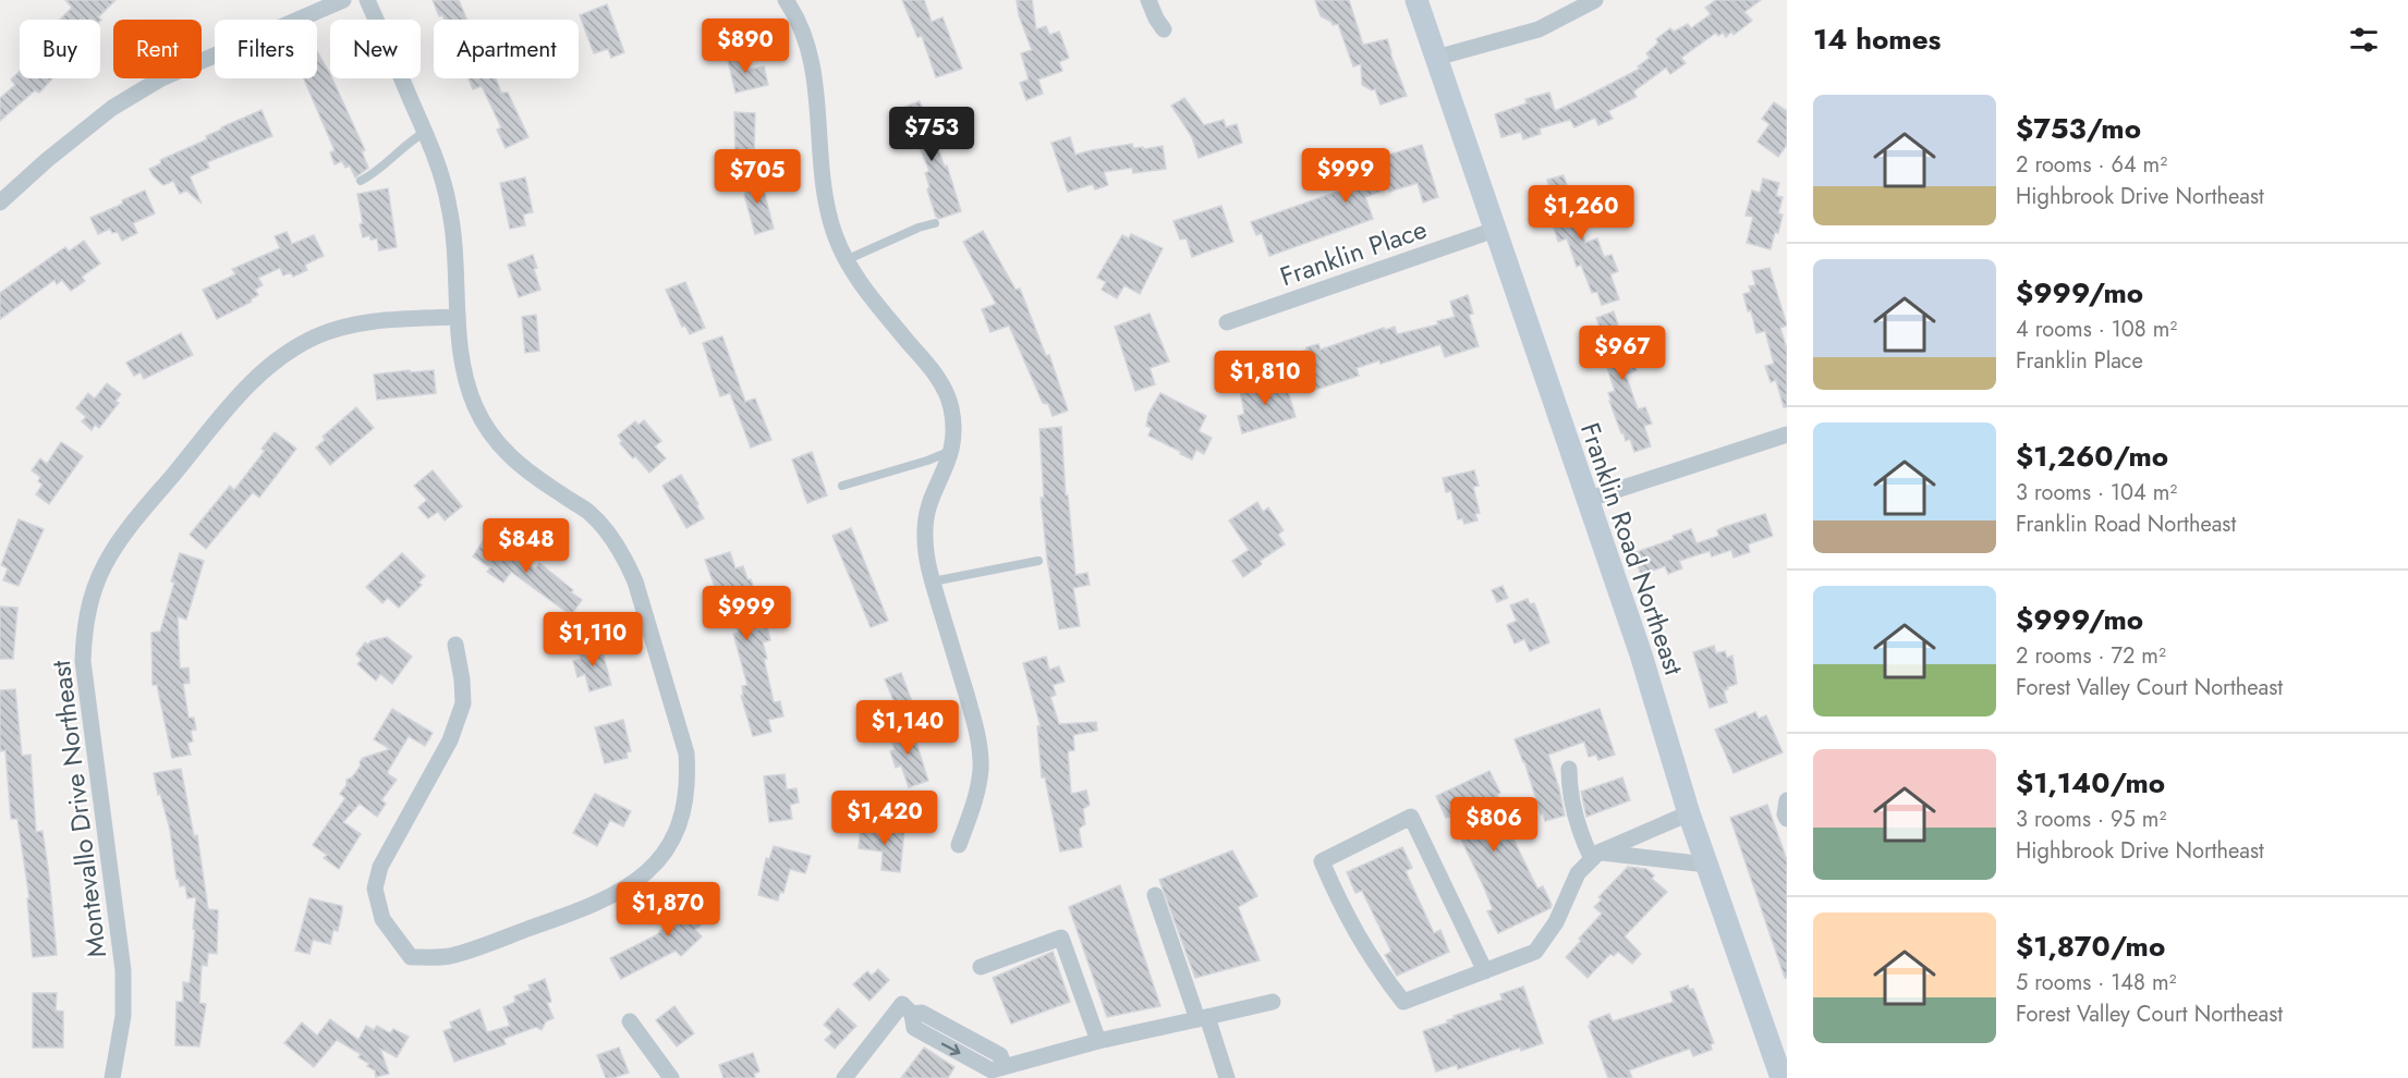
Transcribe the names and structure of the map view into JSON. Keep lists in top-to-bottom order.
{
  "streets": {
    "street": ["Franklin Place", "Franklin Road Northeast", "Montevallo Drive Northeast"]
  },
  "crossings": [
    ["Franklin Place", "Franklin Road Northeast"]
  ],
  "page": {
    "heading": "14 homes",
    "price": [
      "$890",
      "$753",
      "$999",
      "$705",
      "$1,260",
      "$967",
      "$1,810",
      "$848",
      "$999",
      "$1,110",
      "$1,140",
      "$1,420",
      "$806",
      "$1,870"
    ],
    "chip": [
      "Buy",
      "Rent",
      "Filters",
      "New",
      "Apartment"
    ],
    "list": [
      {
        "name": "$753/mo",
        "note": "2 rooms · 64 m² · Highbrook Drive Northeast"
      },
      {
        "name": "$999/mo",
        "note": "4 rooms · 108 m² · Franklin Place"
      },
      {
        "name": "$1,260/mo",
        "note": "3 rooms · 104 m² · Franklin Road Northeast"
      },
      {
        "name": "$999/mo",
        "note": "2 rooms · 72 m² · Forest Valley Court Northeast"
      },
      {
        "name": "$1,140/mo",
        "note": "3 rooms · 95 m² · Highbrook Drive Northeast"
      },
      {
        "name": "$1,870/mo",
        "note": "5 rooms · 148 m² · Forest Valley Court Northeast"
      }
    ]
  }
}
